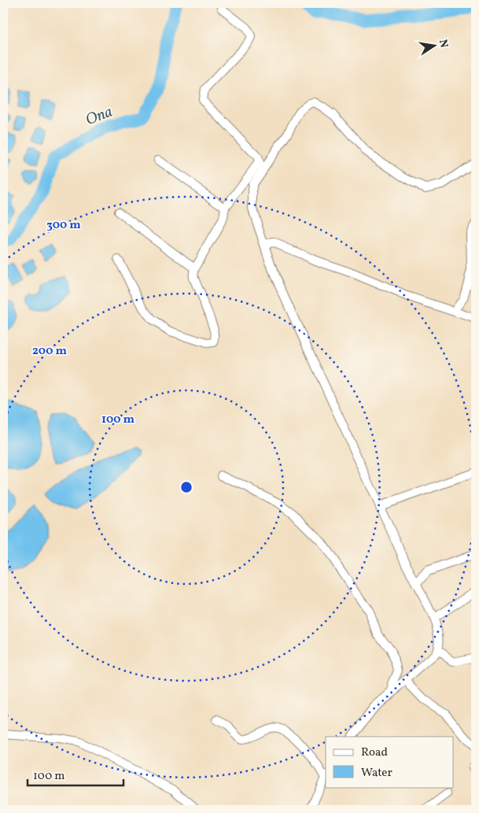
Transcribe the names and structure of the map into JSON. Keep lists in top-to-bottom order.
{
  "water": ["Ona"],
  "legend": ["Road", "Water"],
  "scale_bar": "100 m",
  "north": "right",
  "rings": ["300 m", "200 m", "100 m"]
}
